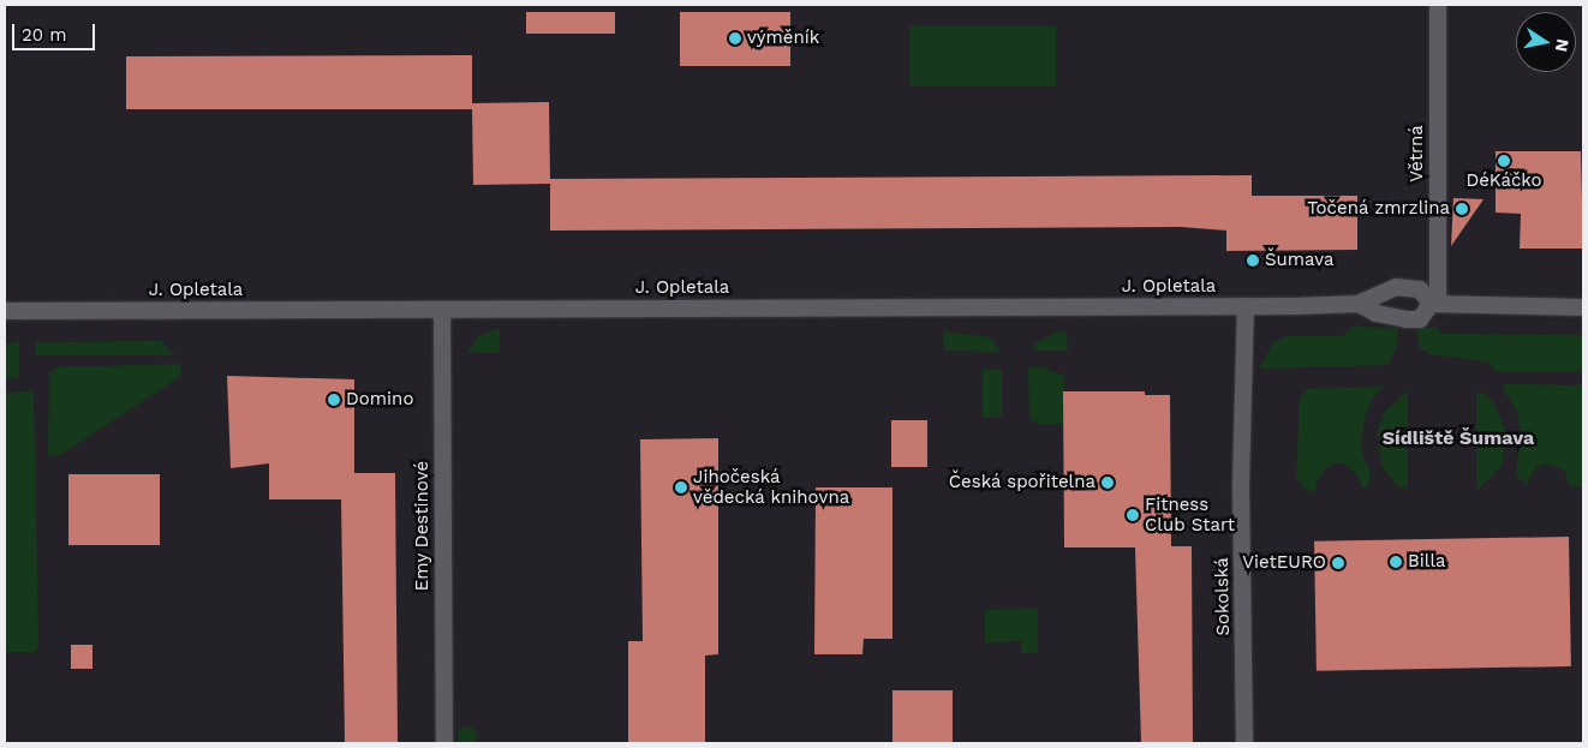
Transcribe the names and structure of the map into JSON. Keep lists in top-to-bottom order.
{
  "streets": {
    "street": [
      "Větrná",
      "J. Opletala",
      "Emy Destinové",
      "Sokolská"
    ]
  },
  "crossings": [
    ["Větrná", "J. Opletala"],
    ["J. Opletala", "Emy Destinové"],
    ["J. Opletala", "Sokolská"]
  ],
  "districts": ["Sídliště Šumava"],
  "places": [
    "výměník",
    "DéKáčko",
    "Točená zmrzlina",
    "Šumava",
    "Domino",
    "Česká spořitelna",
    "Jihočeská vědecká knihovna",
    "Fitness Club Start",
    "Billa",
    "VietEURO"
  ],
  "scale_bar": "20 m",
  "north": "right"
}
